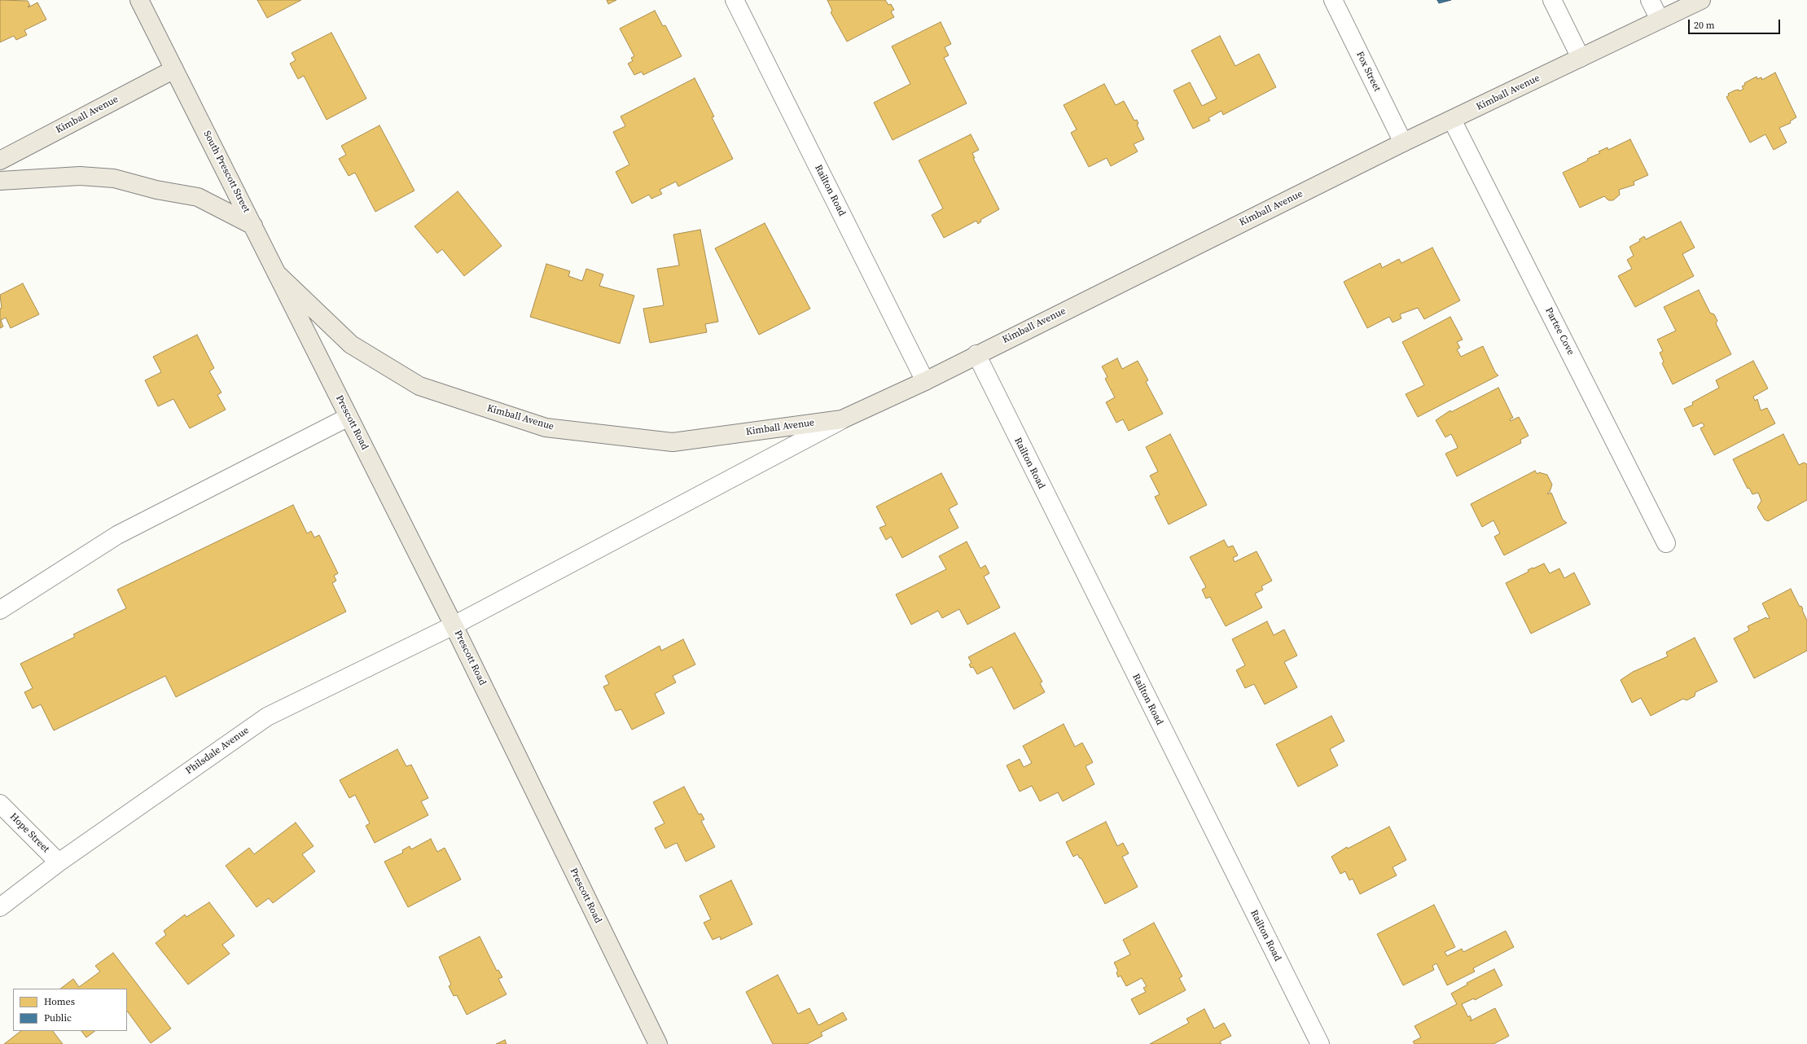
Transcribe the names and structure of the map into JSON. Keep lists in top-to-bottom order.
{
  "streets": {
    "main road": ["Kimball Avenue", "South Prescott Street", "Prescott Road"],
    "street": [
      "Fox Street",
      "Railton Road",
      "Partee Cove",
      "Philsdale Avenue",
      "Hope Street"
    ]
  },
  "crossings": [
    ["Fox Street", "Kimball Avenue"],
    ["Kimball Avenue", "South Prescott Street"],
    ["Kimball Avenue", "Railton Road"],
    ["Kimball Avenue", "Partee Cove"],
    ["Kimball Avenue", "Prescott Road"],
    ["Kimball Avenue", "Philsdale Avenue"],
    ["South Prescott Street", "Prescott Road"],
    ["Prescott Road", "Philsdale Avenue"],
    ["Philsdale Avenue", "Hope Street"]
  ],
  "legend": ["Homes", "Public"],
  "scale_bar": "20 m"
}
